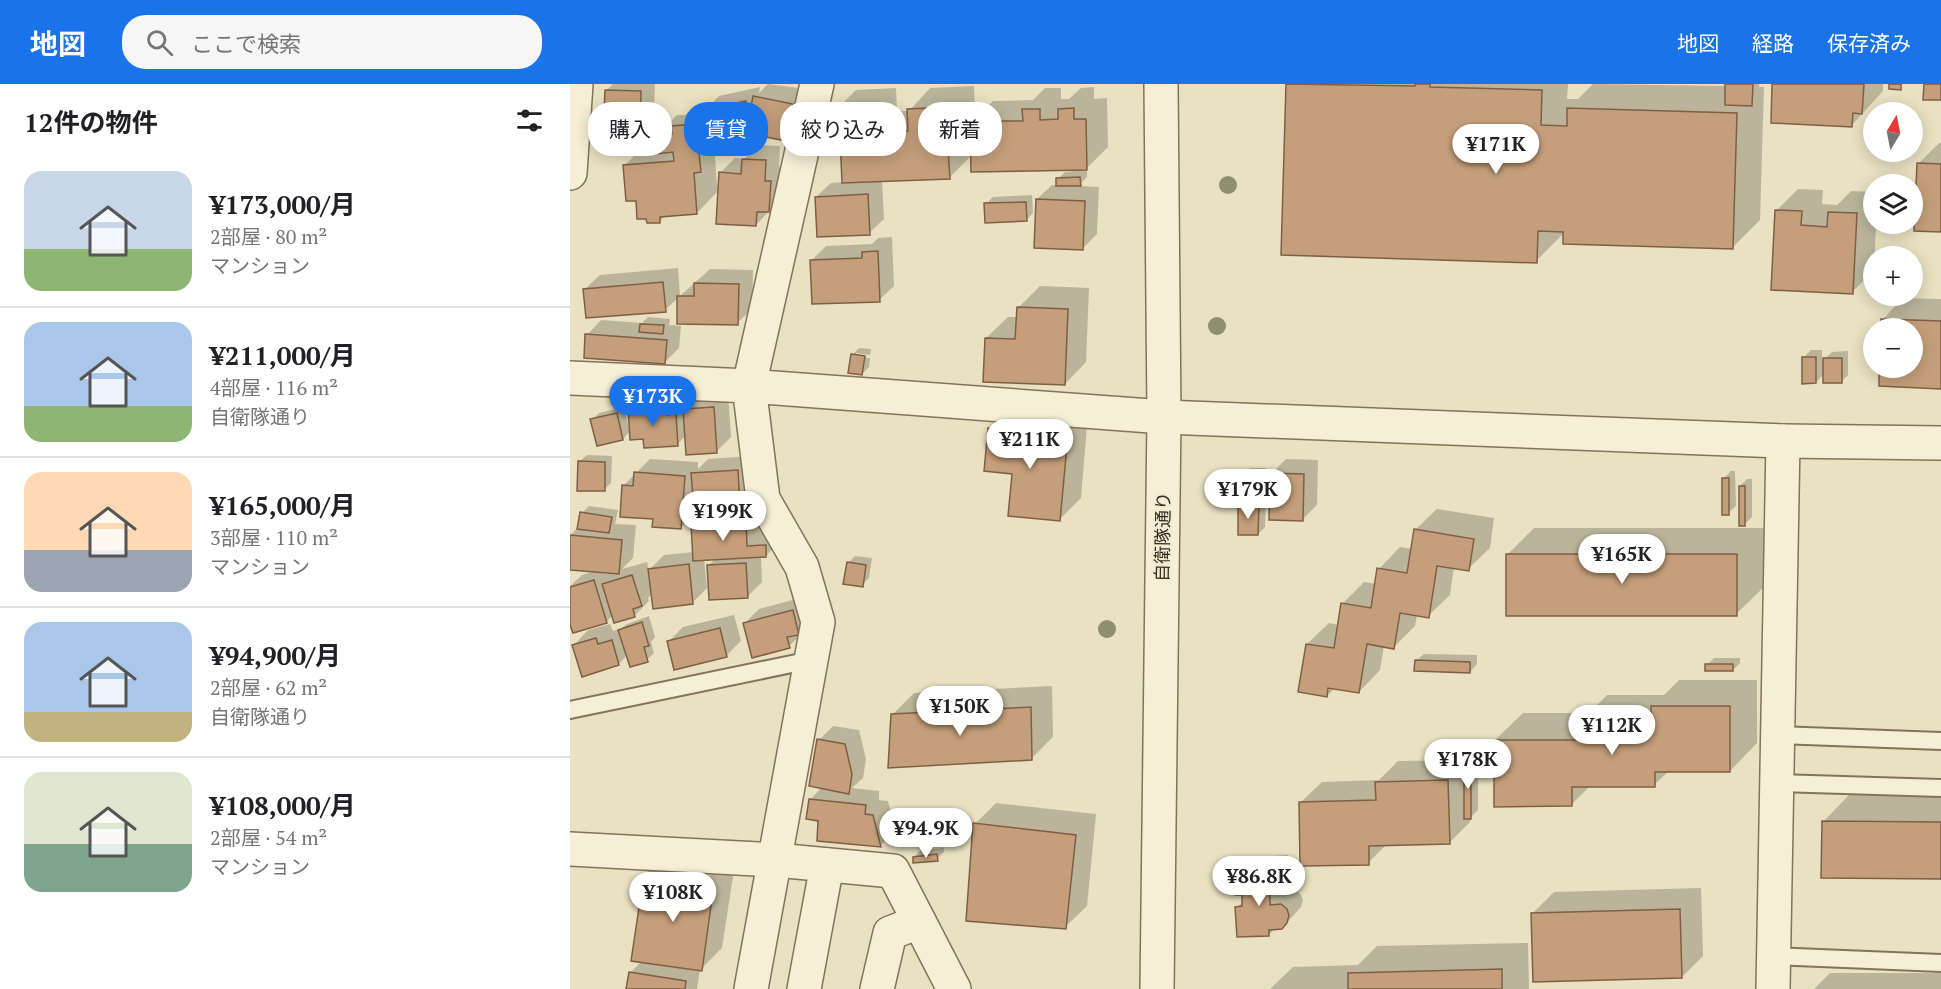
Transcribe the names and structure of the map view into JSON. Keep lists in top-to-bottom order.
{
  "streets": {
    "street": ["自衛隊通り"]
  },
  "north": "top",
  "page": {
    "header": "地図",
    "search": "ここで検索",
    "nav": ["地図", "経路", "保存済み"],
    "heading": "12件の物件",
    "map_buttons": ["+", "−"],
    "chip": [
      "購入",
      "賃貸",
      "絞り込み",
      "新着"
    ],
    "price": [
      "¥171K",
      "¥173K",
      "¥211K",
      "¥179K",
      "¥199K",
      "¥165K",
      "¥150K",
      "¥112K",
      "¥178K",
      "¥94.9K",
      "¥86.8K",
      "¥108K"
    ],
    "list": [
      {
        "name": "¥173,000/月",
        "note": "2部屋 · 80 m² · マンション"
      },
      {
        "name": "¥211,000/月",
        "note": "4部屋 · 116 m² · 自衛隊通り"
      },
      {
        "name": "¥165,000/月",
        "note": "3部屋 · 110 m² · マンション"
      },
      {
        "name": "¥94,900/月",
        "note": "2部屋 · 62 m² · 自衛隊通り"
      },
      {
        "name": "¥108,000/月",
        "note": "2部屋 · 54 m² · マンション"
      }
    ]
  }
}
